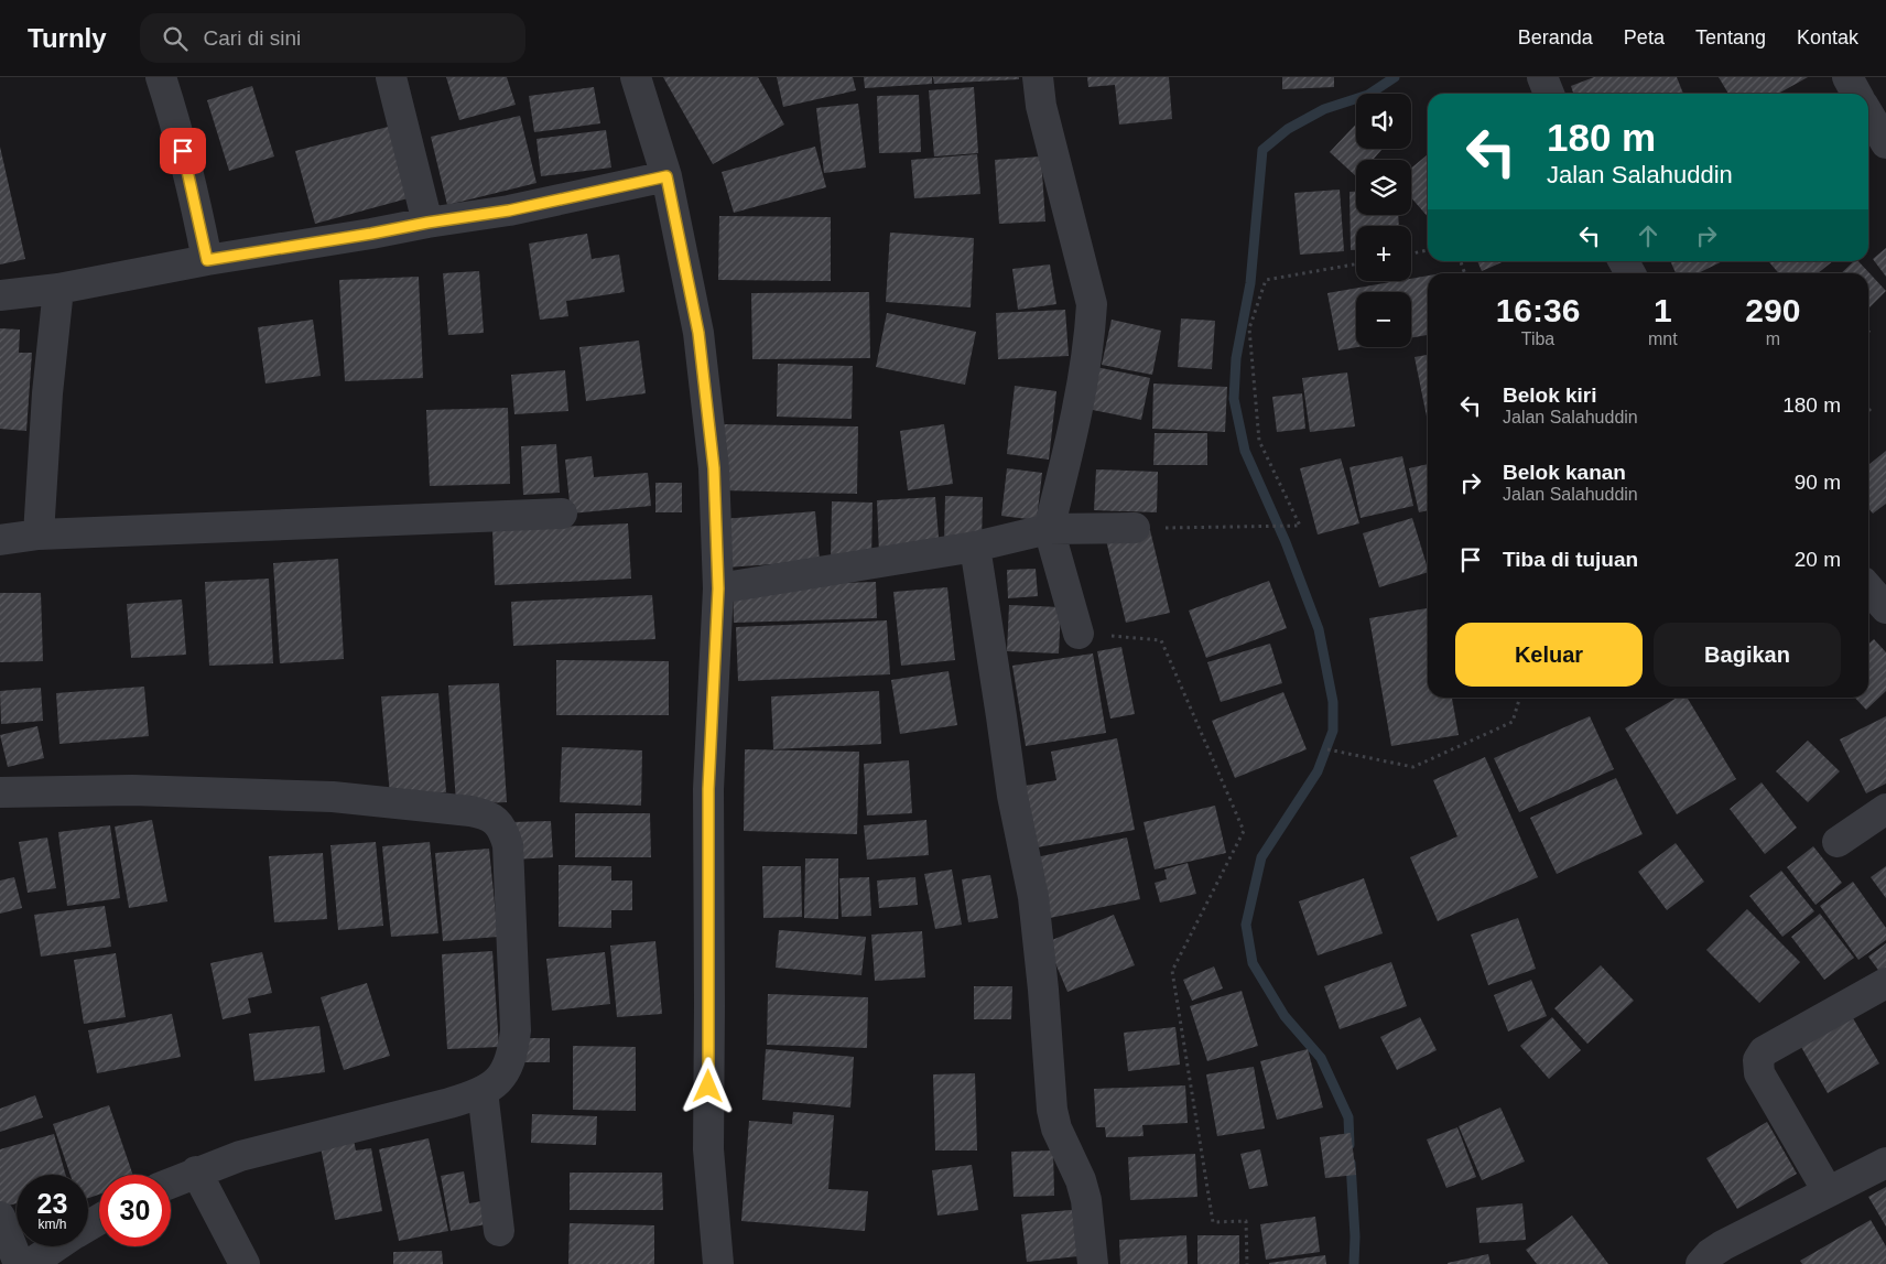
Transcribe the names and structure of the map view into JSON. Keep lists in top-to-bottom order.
{
  "page": {
    "header": "Turnly",
    "search": "Cari di sini",
    "nav": [
      "Beranda",
      "Peta",
      "Tentang",
      "Kontak"
    ],
    "map_buttons": ["+", "−"],
    "turn": ["180 m", "Jalan Salahuddin"],
    "eta": [
      "16:36",
      "Tiba",
      "1",
      "mnt",
      "290",
      "m"
    ],
    "list": [
      {
        "name": "Belok kiri",
        "note": "Jalan Salahuddin",
        "value": "180 m"
      },
      {
        "name": "Belok kanan",
        "note": "Jalan Salahuddin",
        "value": "90 m"
      },
      {
        "name": "Tiba di tujuan",
        "value": "20 m"
      }
    ],
    "buttons": ["Keluar", "Bagikan"],
    "speed": "23 km/h",
    "limit": "30"
  }
}
